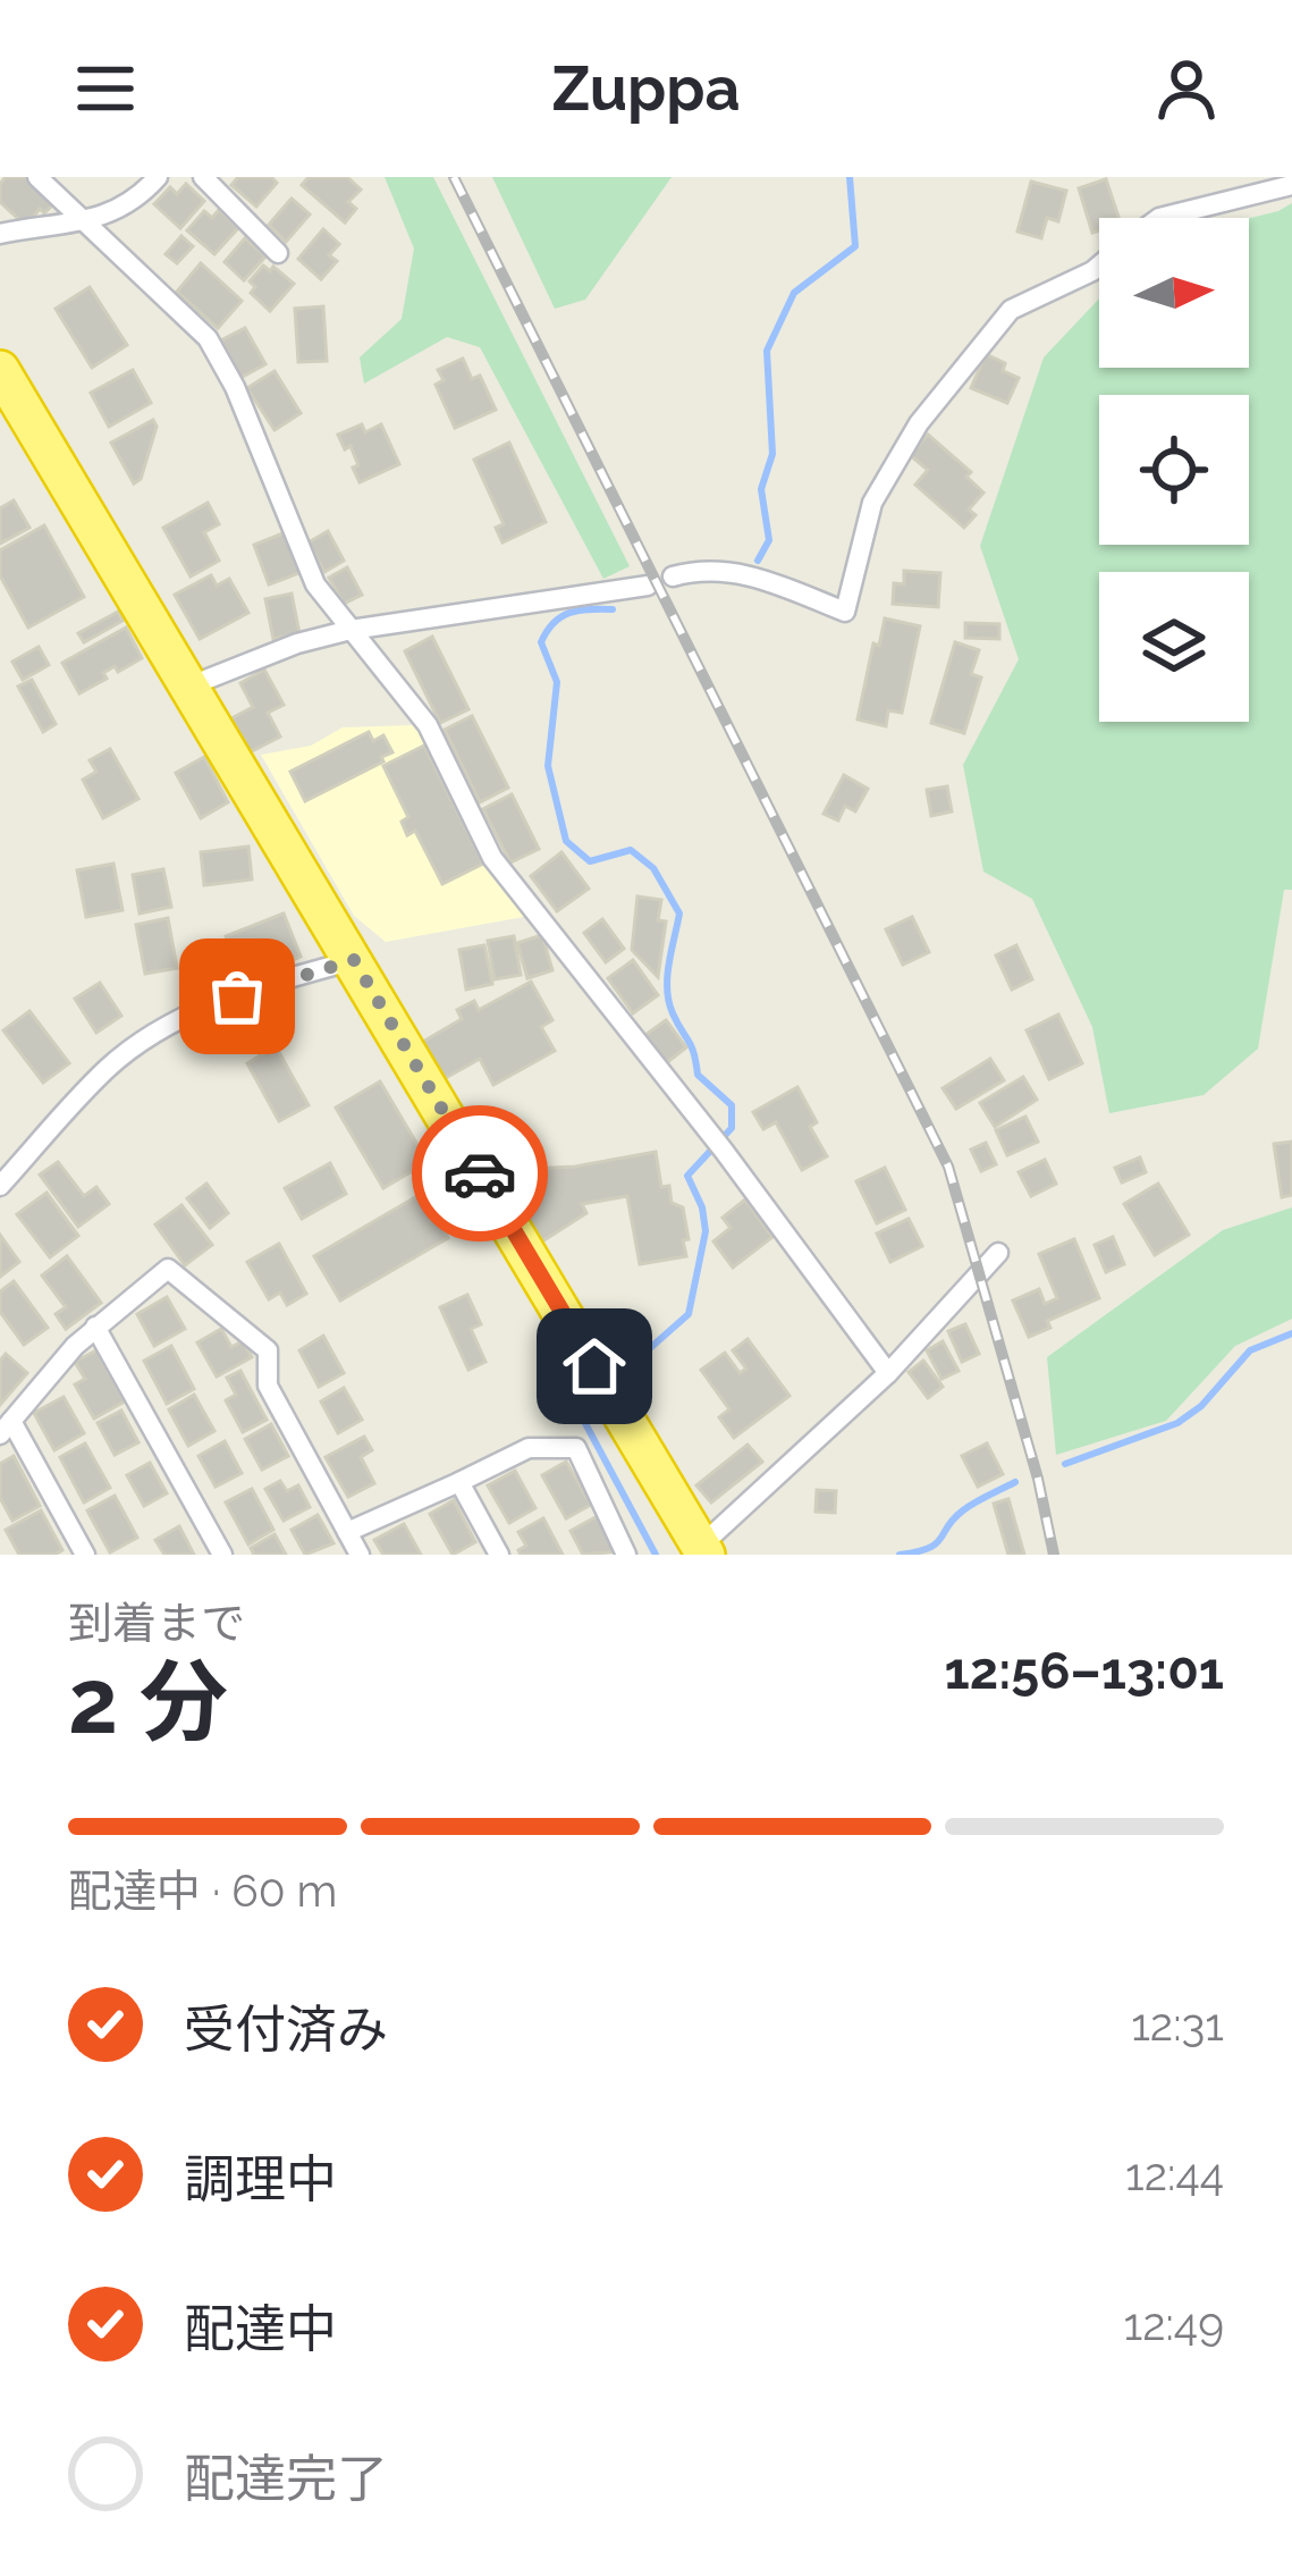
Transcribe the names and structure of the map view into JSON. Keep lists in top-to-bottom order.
{
  "north": "right",
  "page": {
    "header": "Zuppa",
    "heading": ["2 分", "到着まで", "12:56–13:01"],
    "bar": "配達中 · 60 m",
    "list": [
      ["受付済み", "12:31"],
      ["調理中", "12:44"],
      ["配達中", "12:49"],
      "配達完了"
    ]
  }
}
